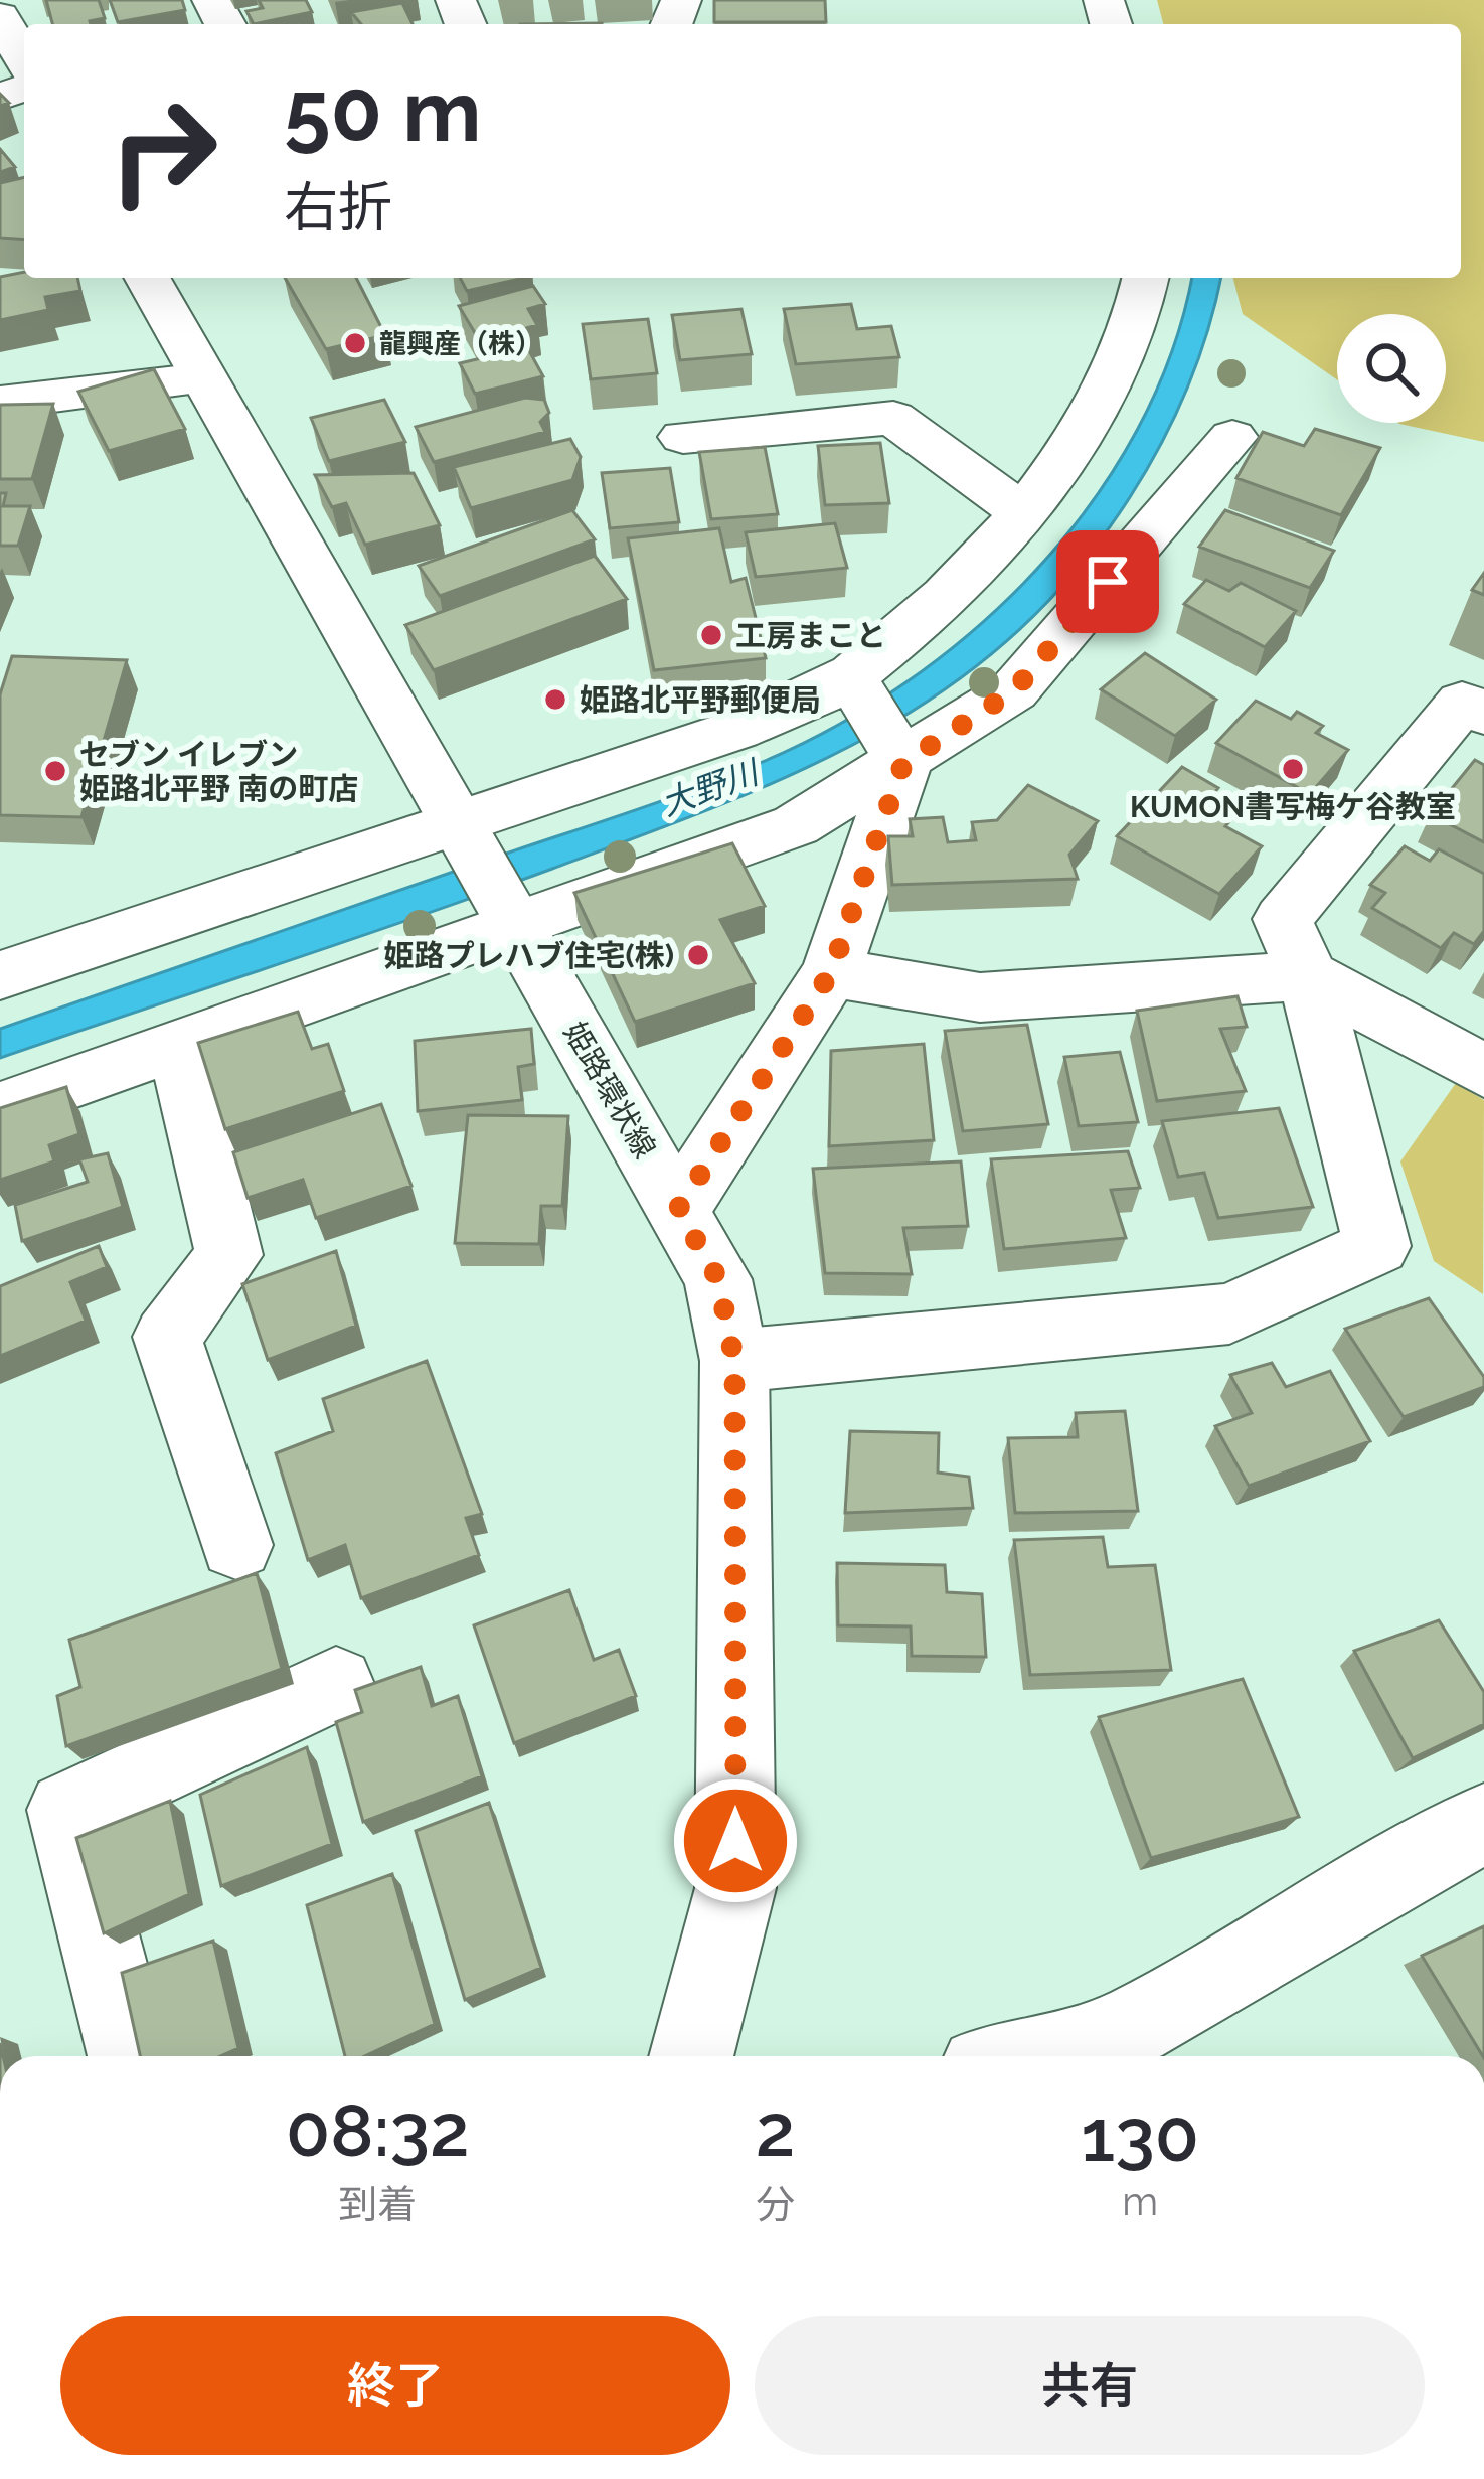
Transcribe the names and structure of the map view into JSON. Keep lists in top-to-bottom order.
{
  "streets": {
    "street": ["姫路環状線"]
  },
  "water": ["大野川"],
  "places": [
    "龍興産（株）",
    "工房まこと",
    "姫路北平野郵便局",
    "KUMON書写梅ケ谷教室",
    "セブン イレブン 姫路北平野 南の町店",
    "姫路プレハブ住宅(株)"
  ],
  "page": {
    "turn": ["50 m", "右折"],
    "eta": [
      "08:32",
      "到着",
      "2",
      "分",
      "130",
      "m"
    ],
    "buttons": ["終了", "共有"]
  }
}
